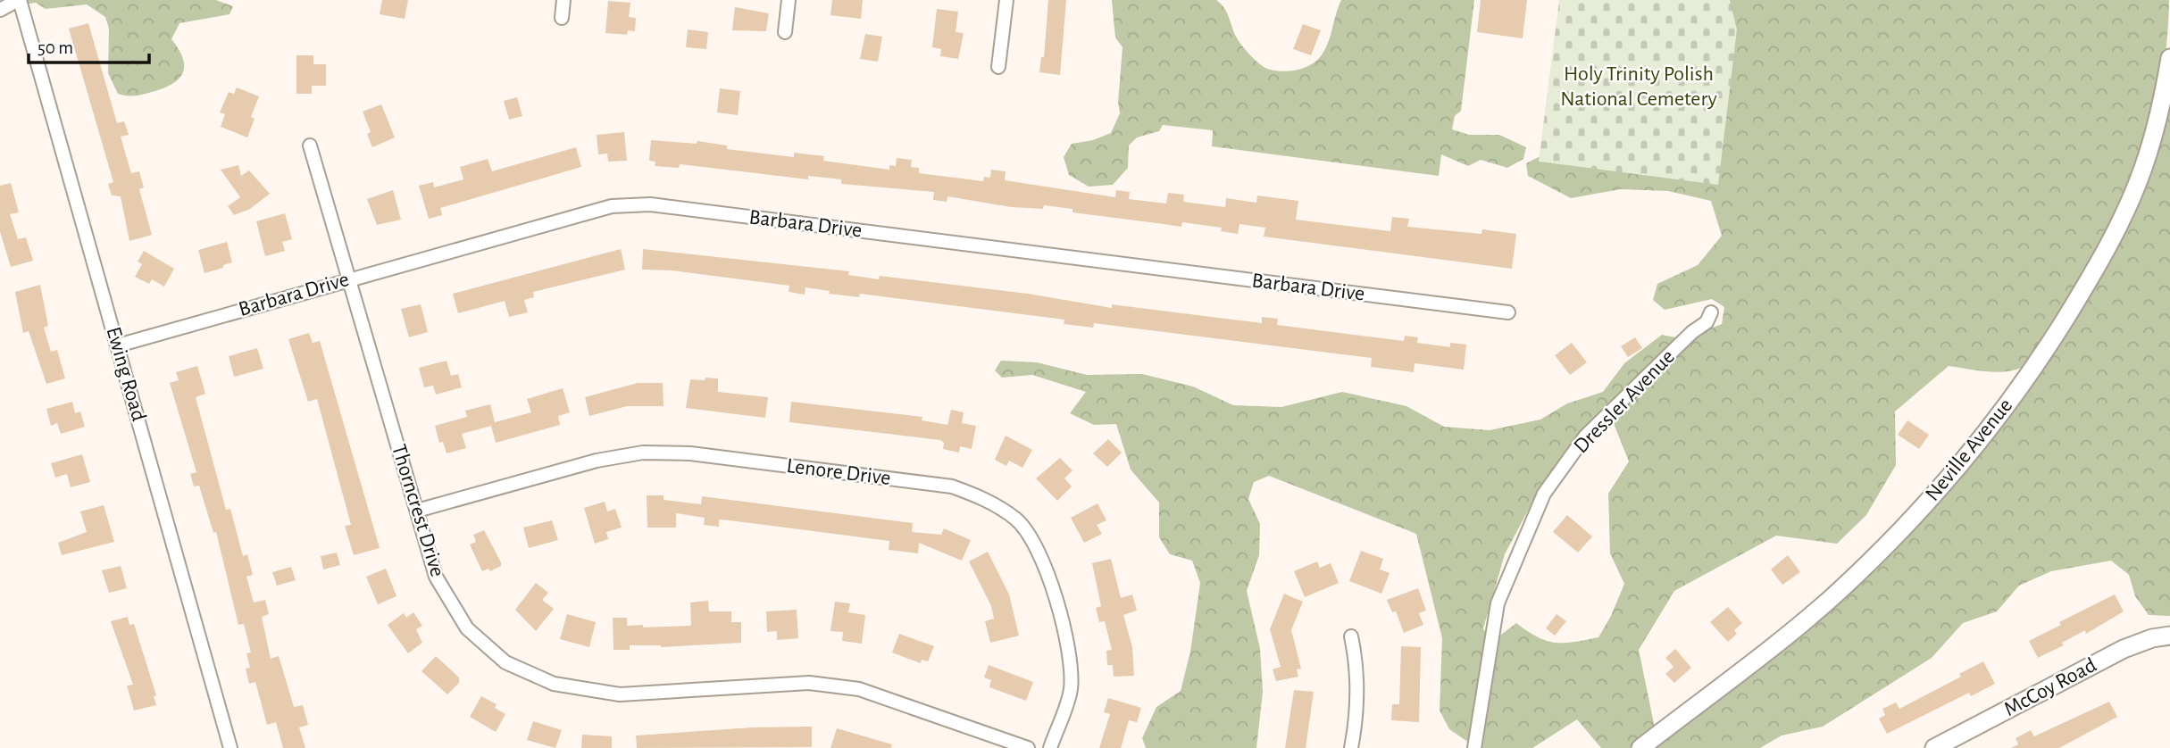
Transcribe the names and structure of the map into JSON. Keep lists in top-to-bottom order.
{
  "streets": {
    "street": [
      "Barbara Drive",
      "Ewing Road",
      "Dressler Avenue",
      "Neville Avenue",
      "Lenore Drive",
      "Thorncrest Drive",
      "McCoy Road"
    ]
  },
  "crossings": [
    ["Barbara Drive", "Ewing Road"],
    ["Barbara Drive", "Thorncrest Drive"],
    ["Lenore Drive", "Thorncrest Drive"]
  ],
  "parks": ["Holy Trinity Polish National Cemetery"],
  "scale_bar": "50 m"
}
